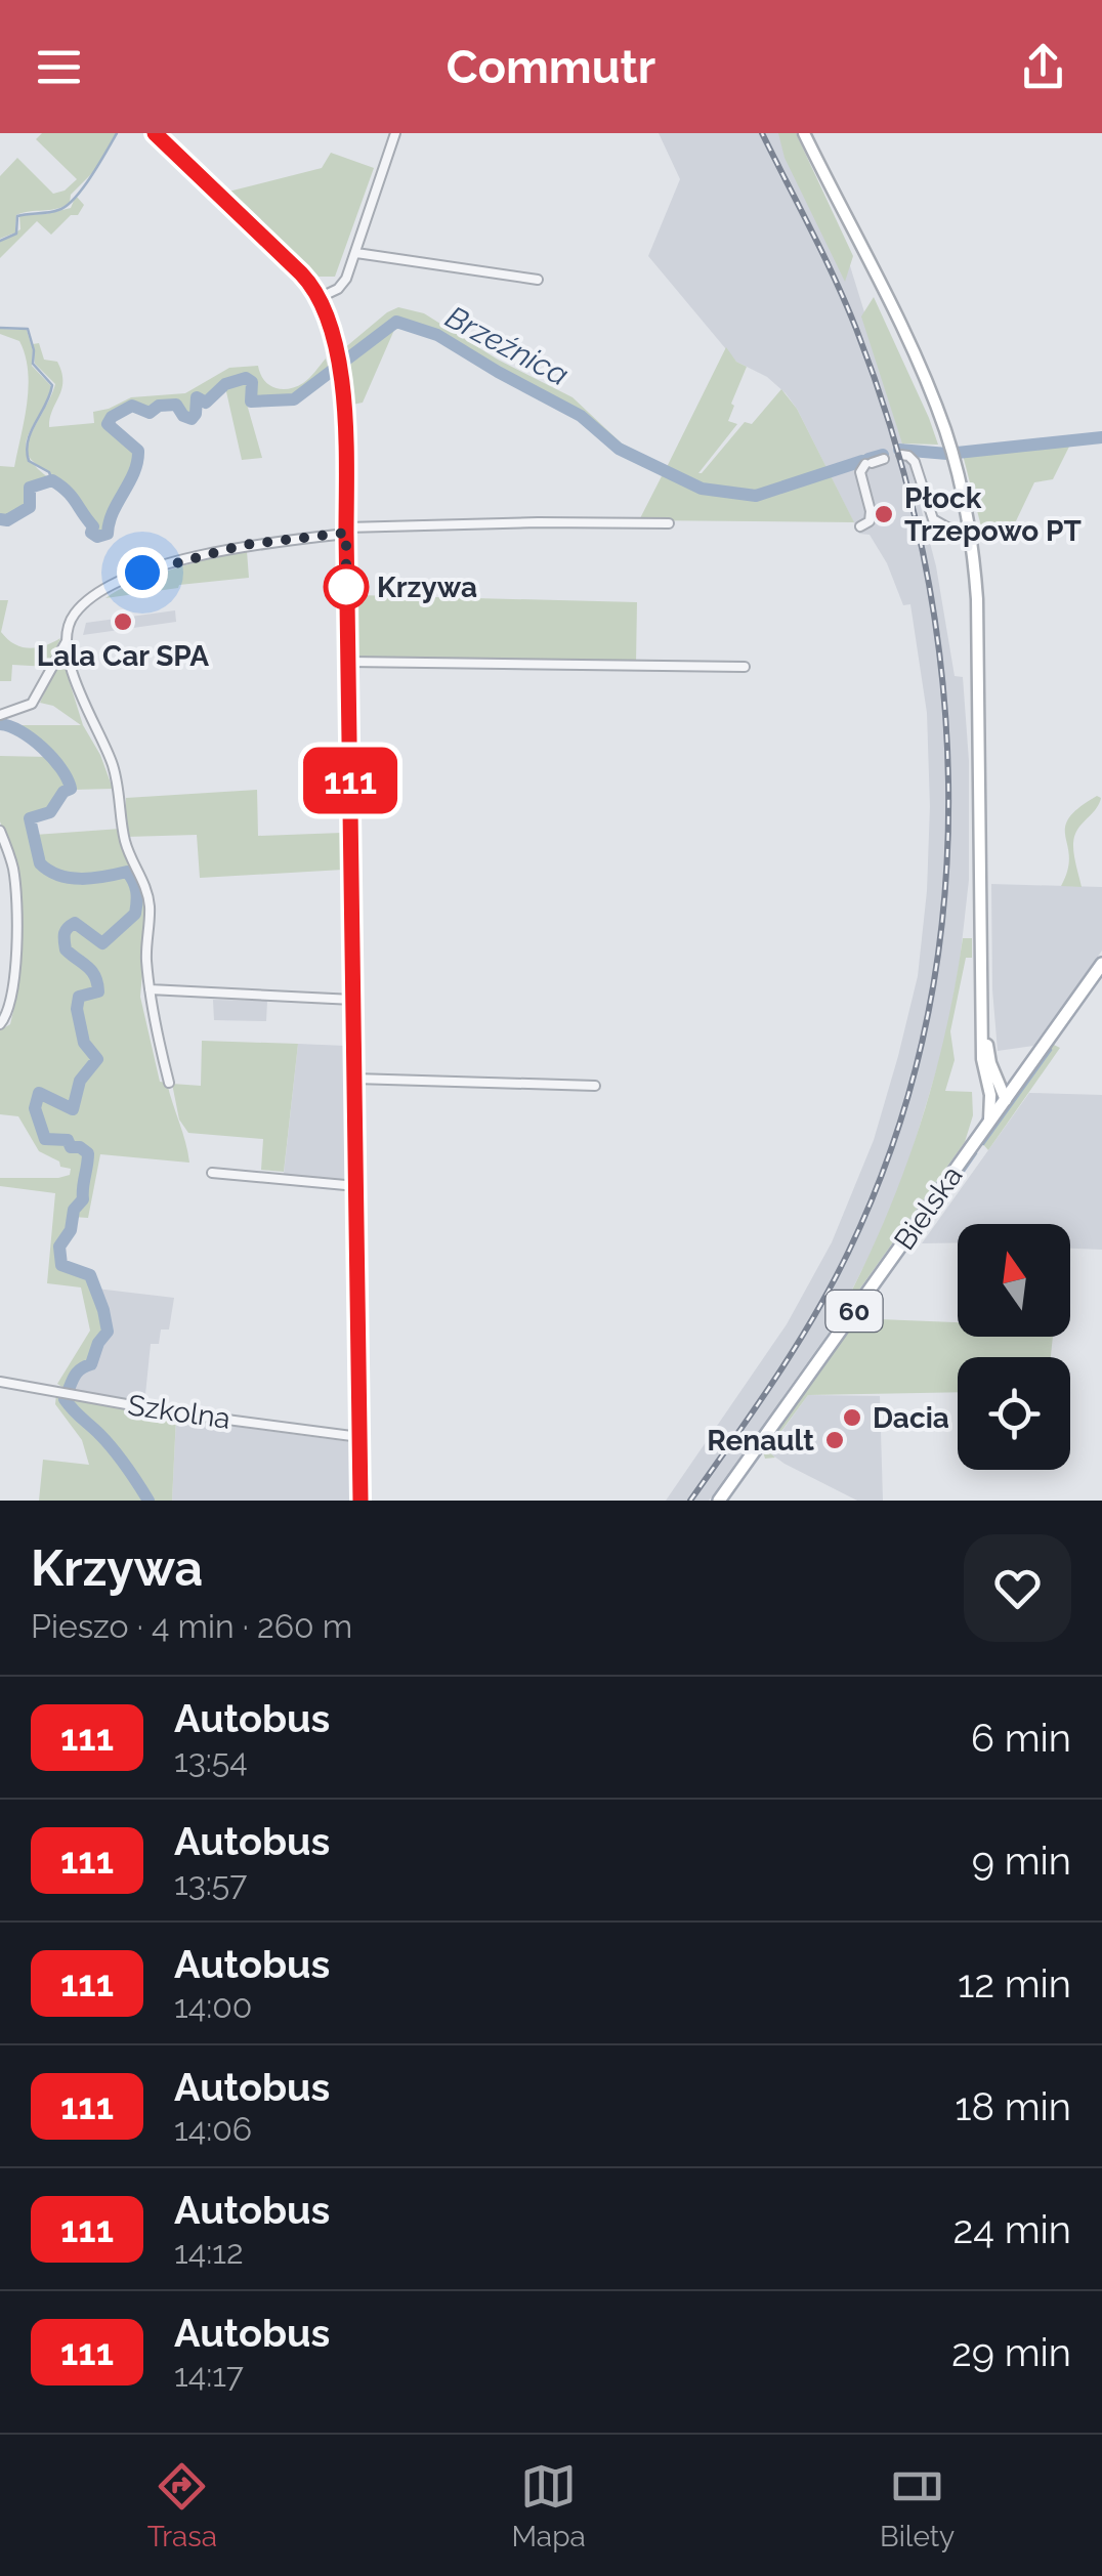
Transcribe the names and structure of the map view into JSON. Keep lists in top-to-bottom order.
{
  "streets": {
    "main road": ["Bielska", "60"],
    "street": ["Szkolna"]
  },
  "water": ["Brzeźnica"],
  "places": [
    "Płock Trzepowo PT",
    "Krzywa",
    "Lala Car SPA",
    "Dacia",
    "Renault"
  ],
  "lines": ["bus line 111"],
  "north": "top",
  "page": {
    "header": "Commutr",
    "on_map": "111",
    "heading": ["Krzywa", "Pieszo · 4 min · 260 m"],
    "list": [
      {
        "mark": "111",
        "name": "Autobus",
        "note": "13:54",
        "value": "6 min"
      },
      {
        "mark": "111",
        "name": "Autobus",
        "note": "13:57",
        "value": "9 min"
      },
      {
        "mark": "111",
        "name": "Autobus",
        "note": "14:00",
        "value": "12 min"
      },
      {
        "mark": "111",
        "name": "Autobus",
        "note": "14:06",
        "value": "18 min"
      },
      {
        "mark": "111",
        "name": "Autobus",
        "note": "14:12",
        "value": "24 min"
      },
      {
        "mark": "111",
        "name": "Autobus",
        "note": "14:17",
        "value": "29 min"
      }
    ],
    "tabs": ["Trasa", "Mapa", "Bilety"]
  }
}
